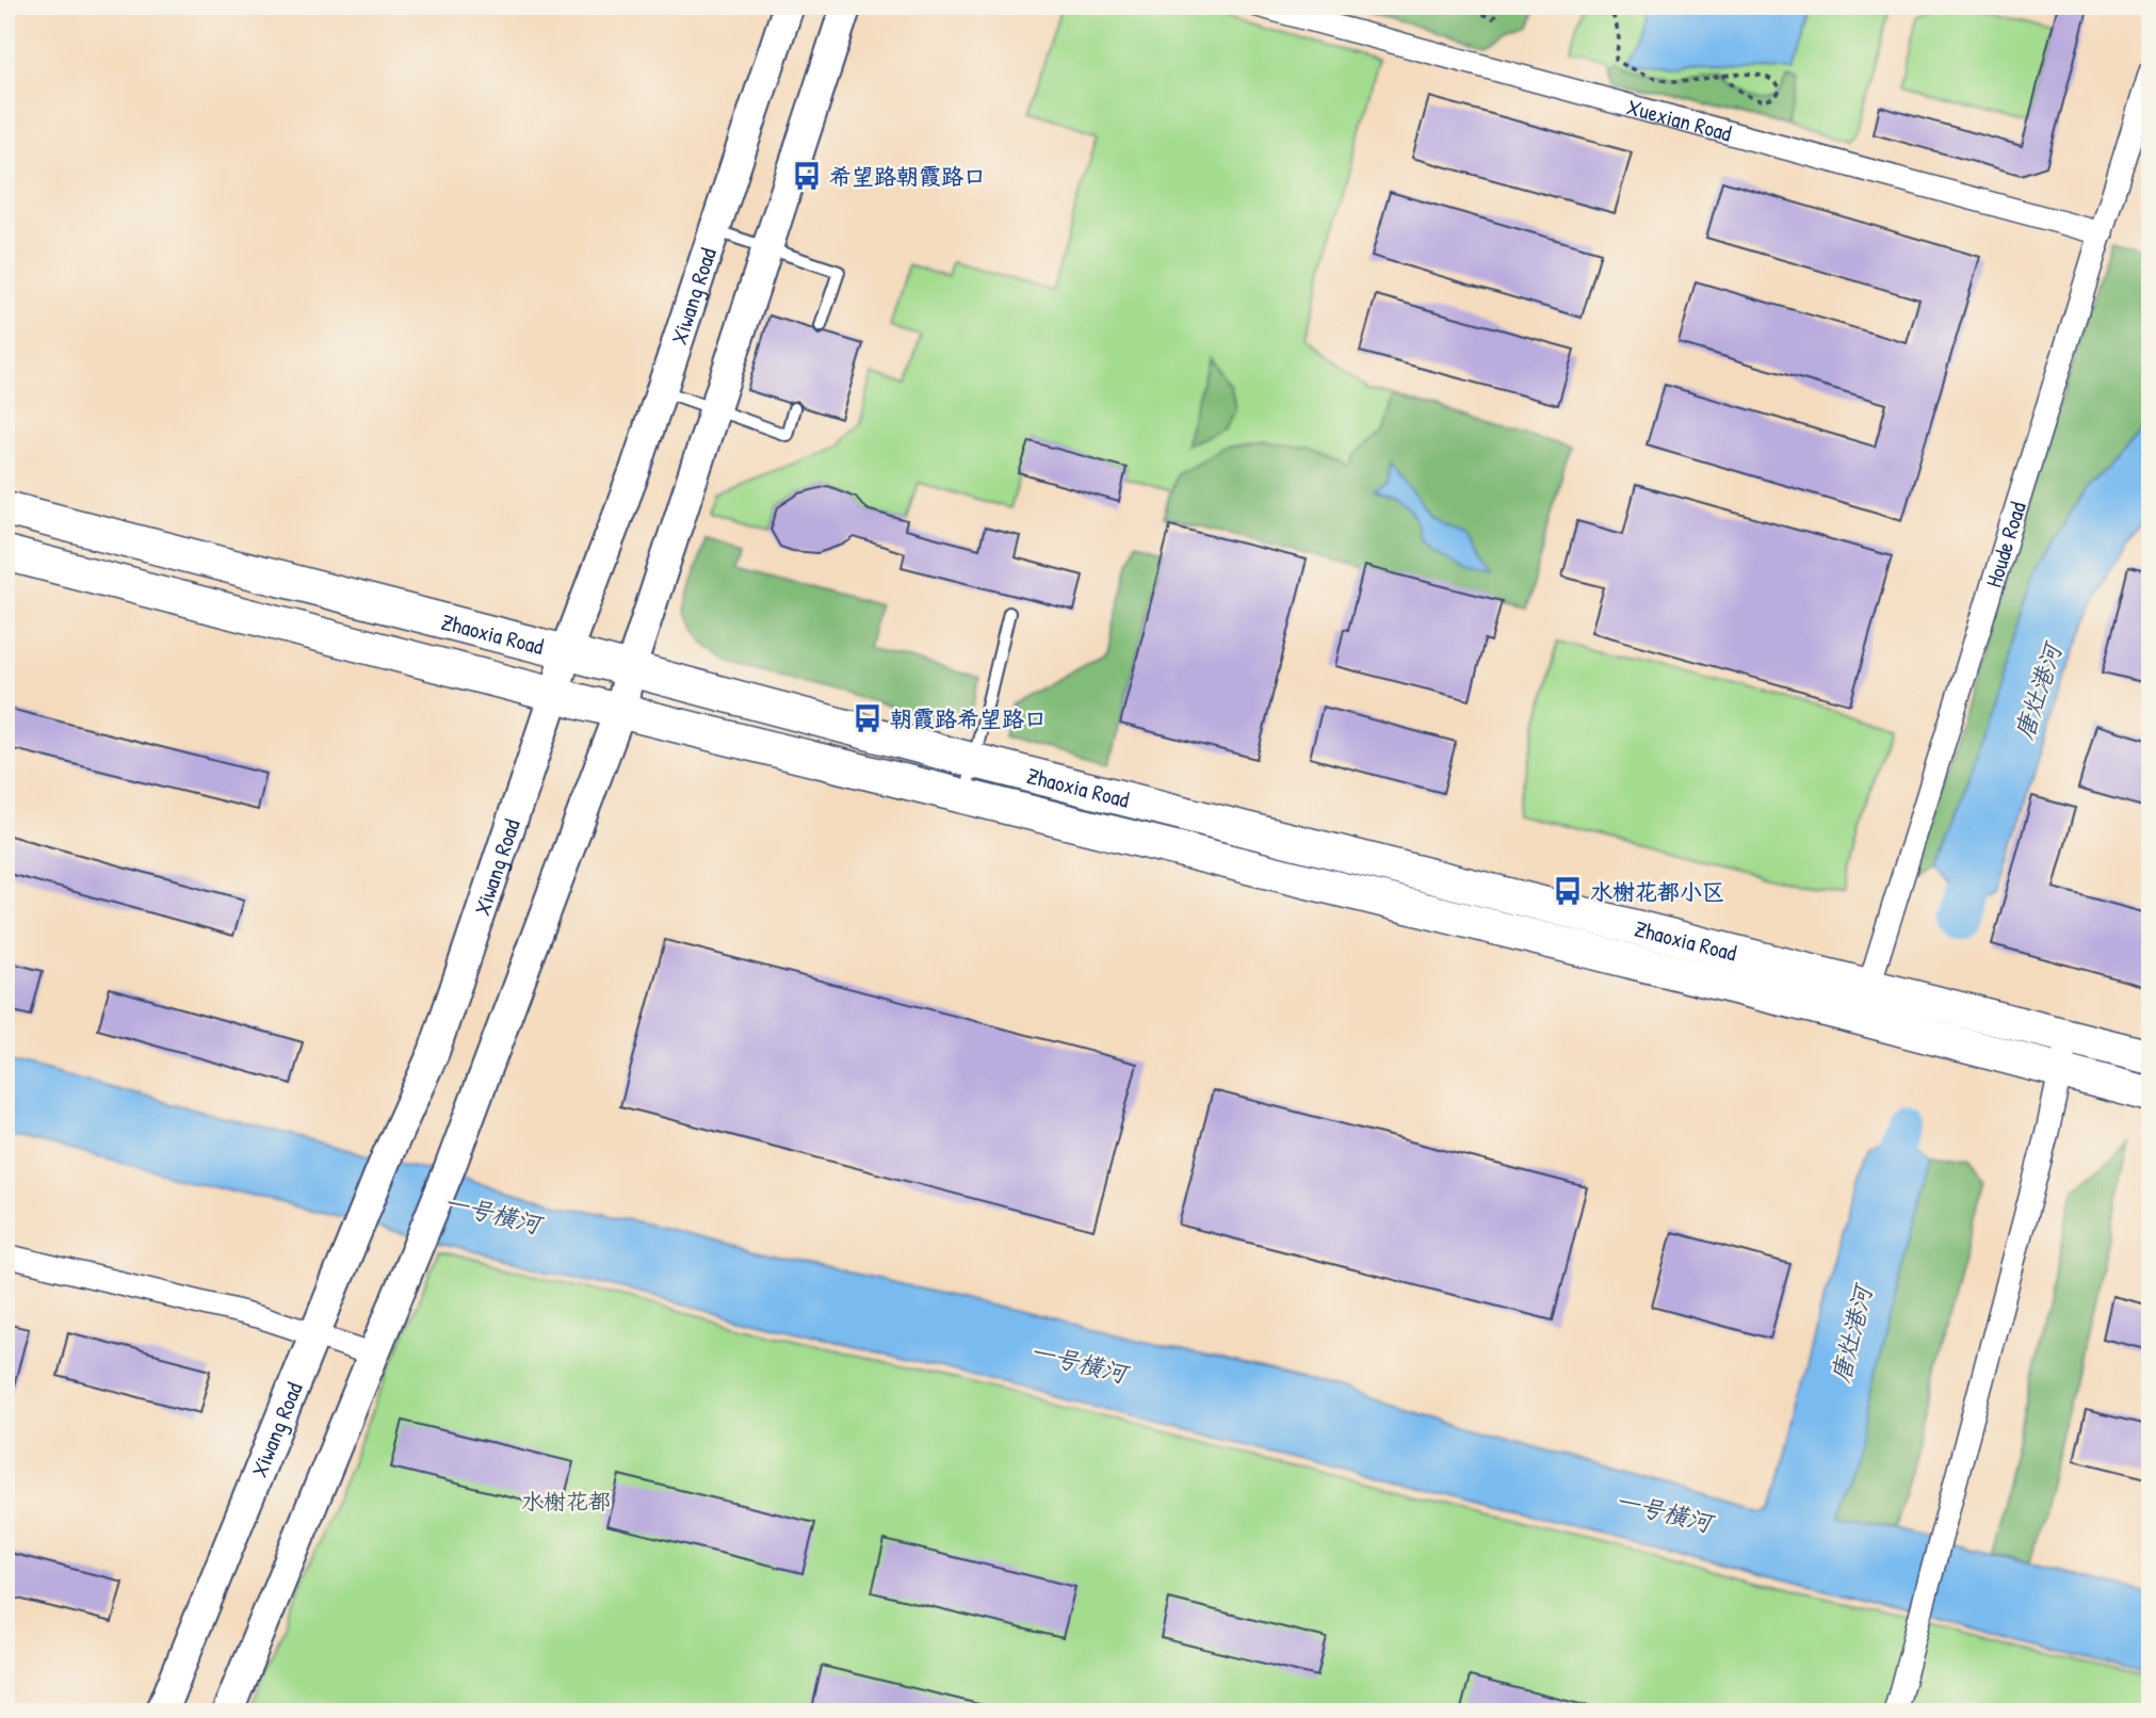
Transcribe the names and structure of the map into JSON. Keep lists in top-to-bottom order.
{
  "streets": {
    "main road": ["Xiwang Road", "Zhaoxia Road"],
    "street": ["Xuexian Road", "Houde Road"]
  },
  "crossings": [
    ["Xuexian Road", "Houde Road"],
    ["Xiwang Road", "Zhaoxia Road"],
    ["Houde Road", "Zhaoxia Road"]
  ],
  "water": ["唐灶港河", "一号横河"],
  "parks": ["水榭花都"],
  "places": {
    "bus stop": ["希望路朝霞路口", "朝霞路希望路口", "水榭花都小区"]
  }
}
